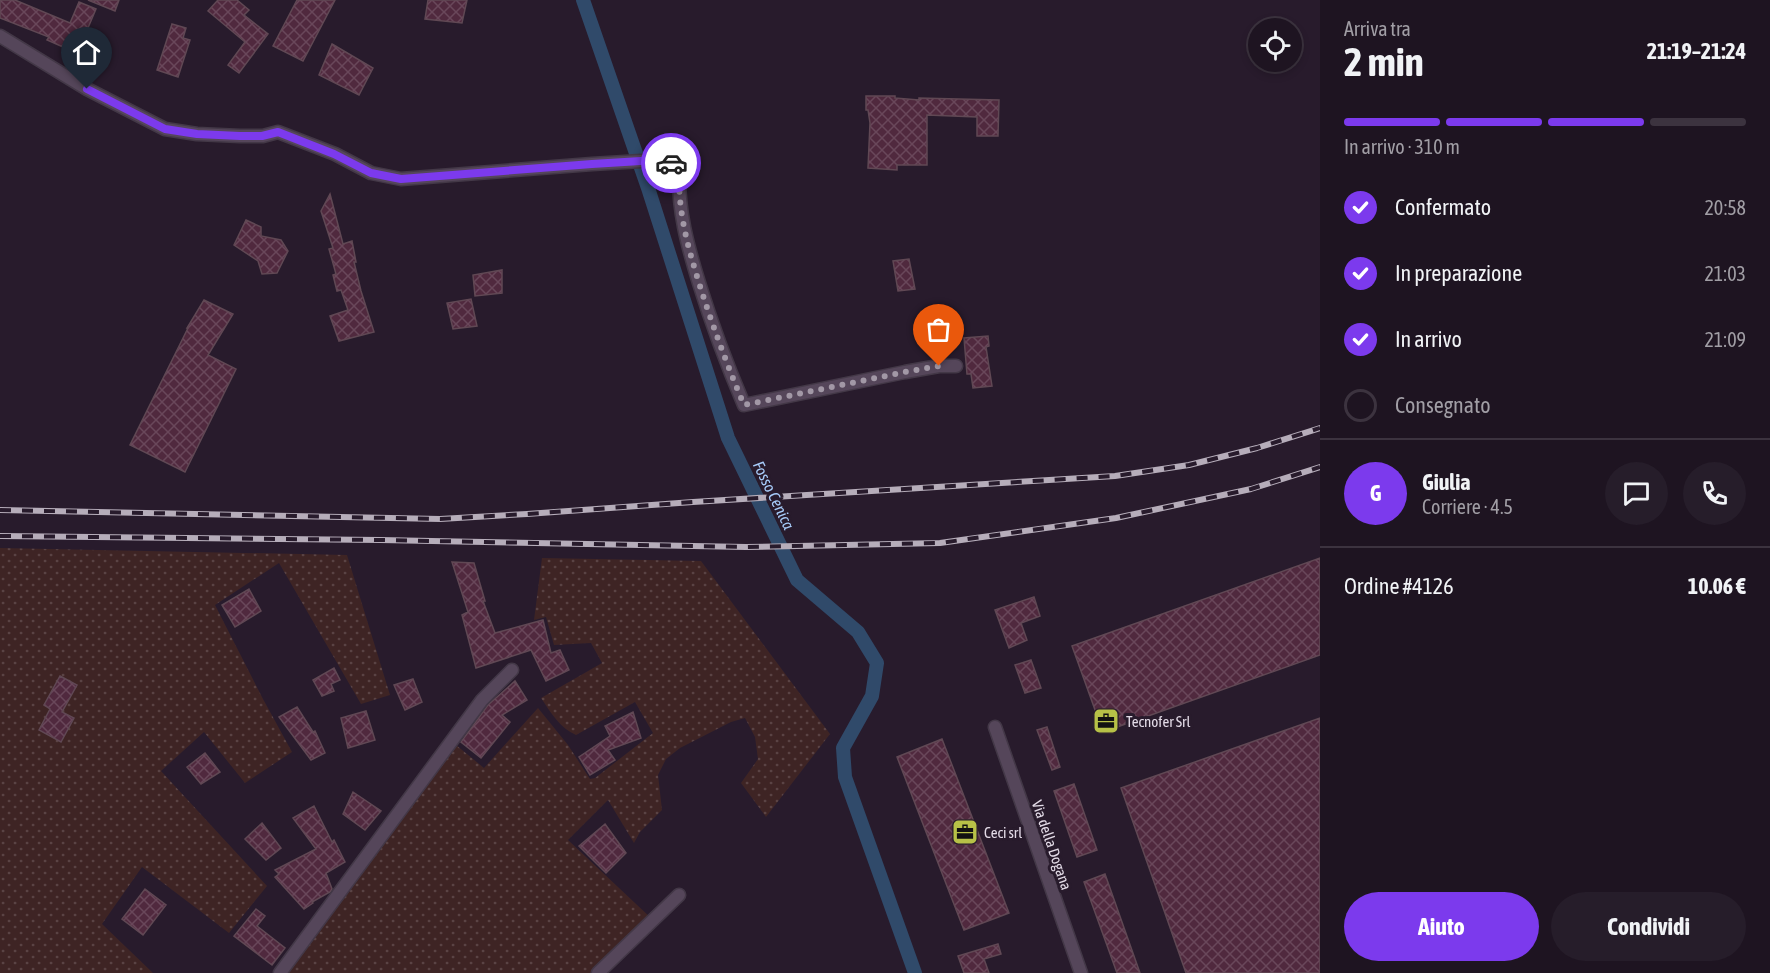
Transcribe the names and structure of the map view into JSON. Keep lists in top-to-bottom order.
{
  "streets": {
    "street": ["Via della Dogana"]
  },
  "water": ["Fosso Cenica"],
  "places": {
    "office": ["Tecnofer Srl", "Ceci srl"]
  },
  "page": {
    "heading": ["2 min", "Arriva tra", "21:19–21:24"],
    "panel": [
      "Giulia",
      "Corriere · 4.5",
      "Ordine #4126",
      "10.06 €"
    ],
    "bar": "In arrivo · 310 m",
    "list": [
      ["Confermato", "20:58"],
      ["In preparazione", "21:03"],
      ["In arrivo", "21:09"],
      "Consegnato"
    ],
    "round": "G",
    "buttons": ["Aiuto", "Condividi"]
  }
}
